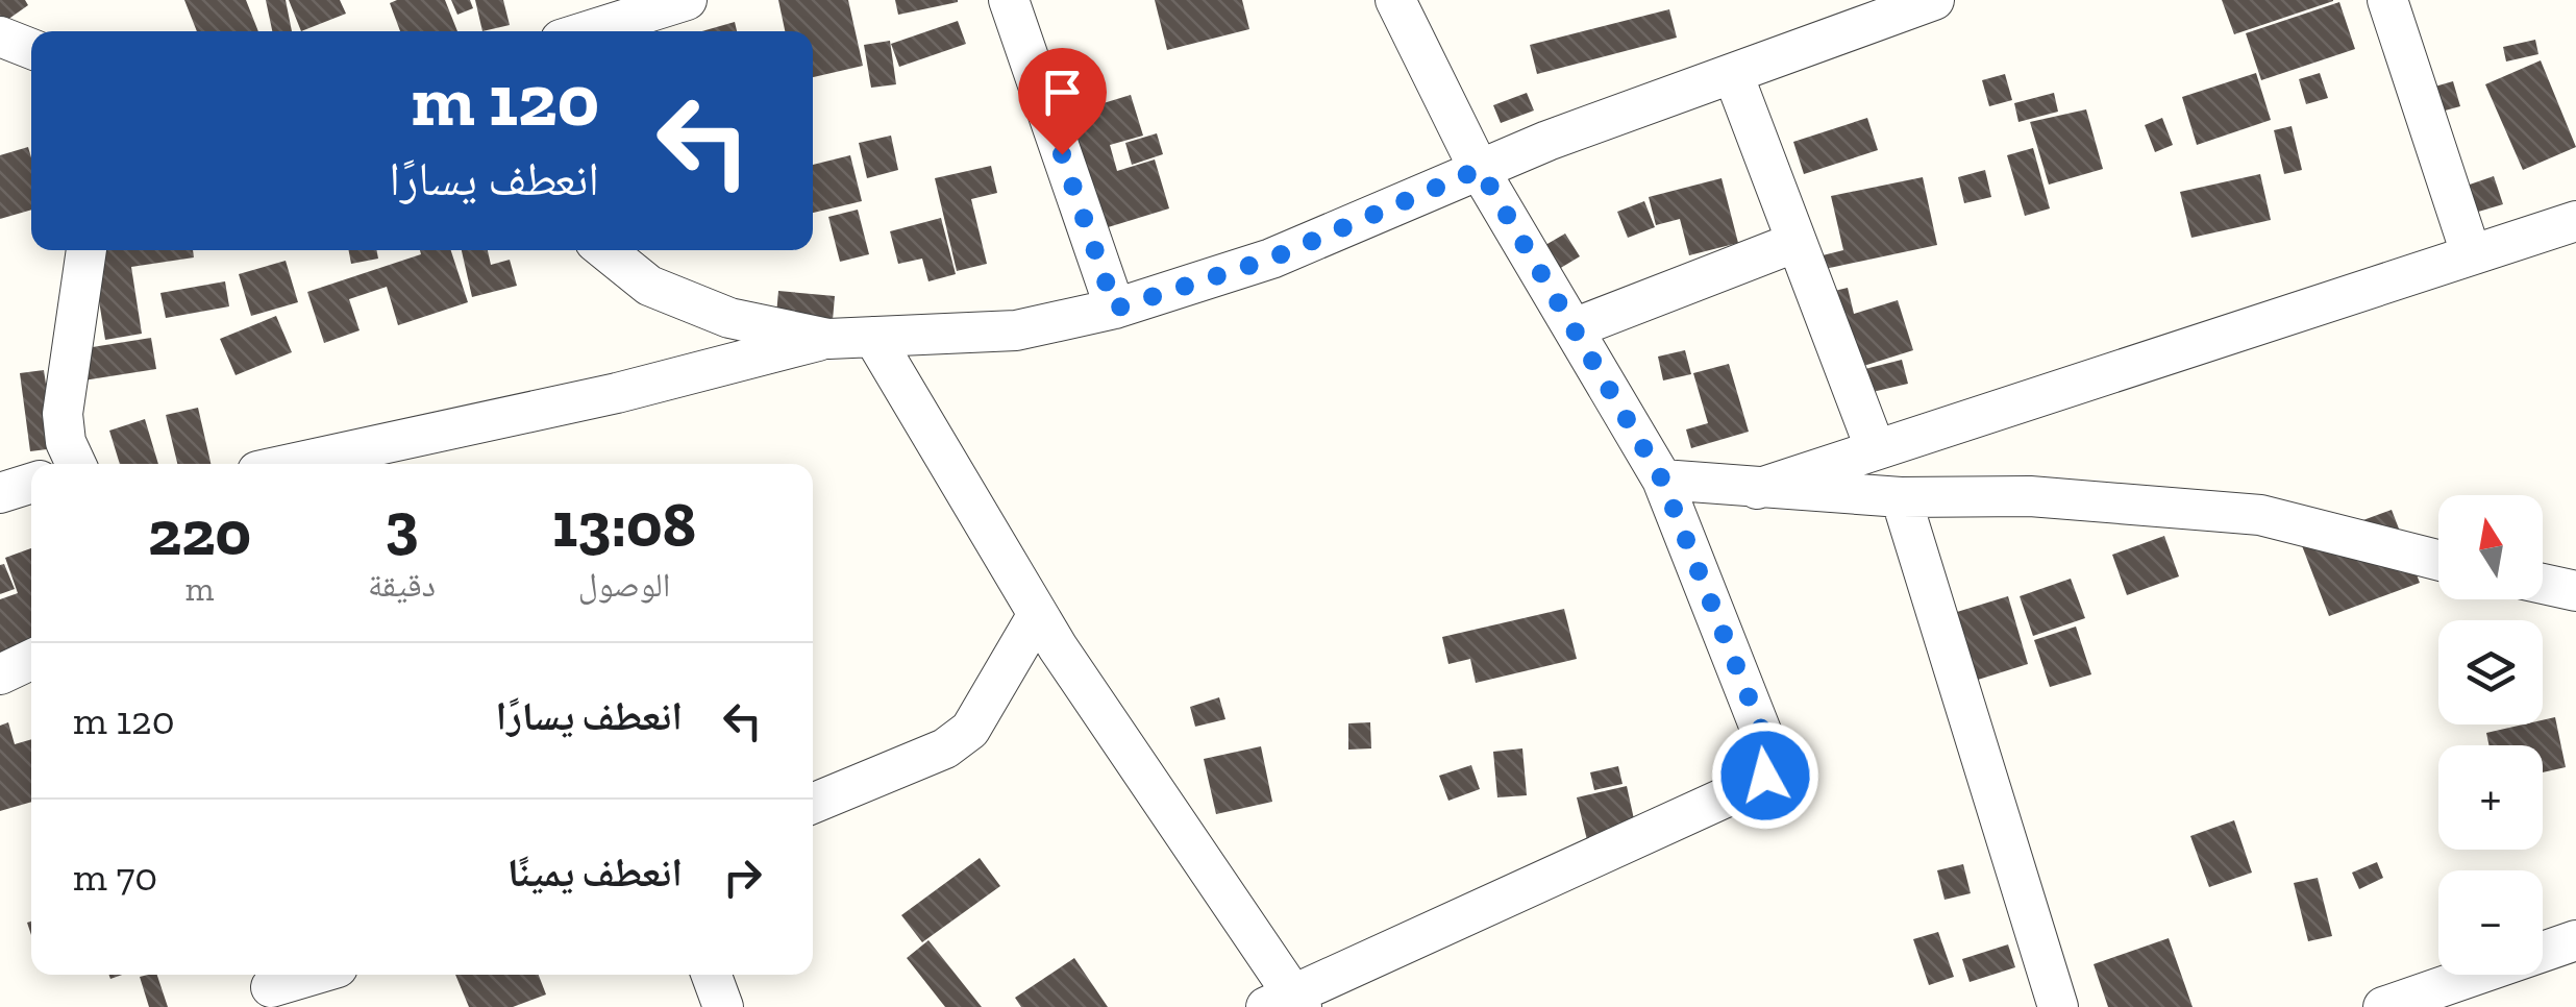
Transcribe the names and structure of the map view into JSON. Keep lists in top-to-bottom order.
{
  "north": "top",
  "page": {
    "turn": ["120 m", "انعطف يسارًا"],
    "eta": [
      "13:08",
      "الوصول",
      "3",
      "دقيقة",
      "220",
      "m"
    ],
    "map_buttons": ["+", "−"],
    "list": [
      {
        "name": "انعطف يسارًا",
        "value": "120 m"
      },
      {
        "name": "انعطف يمينًا",
        "value": "70 m"
      }
    ]
  }
}
